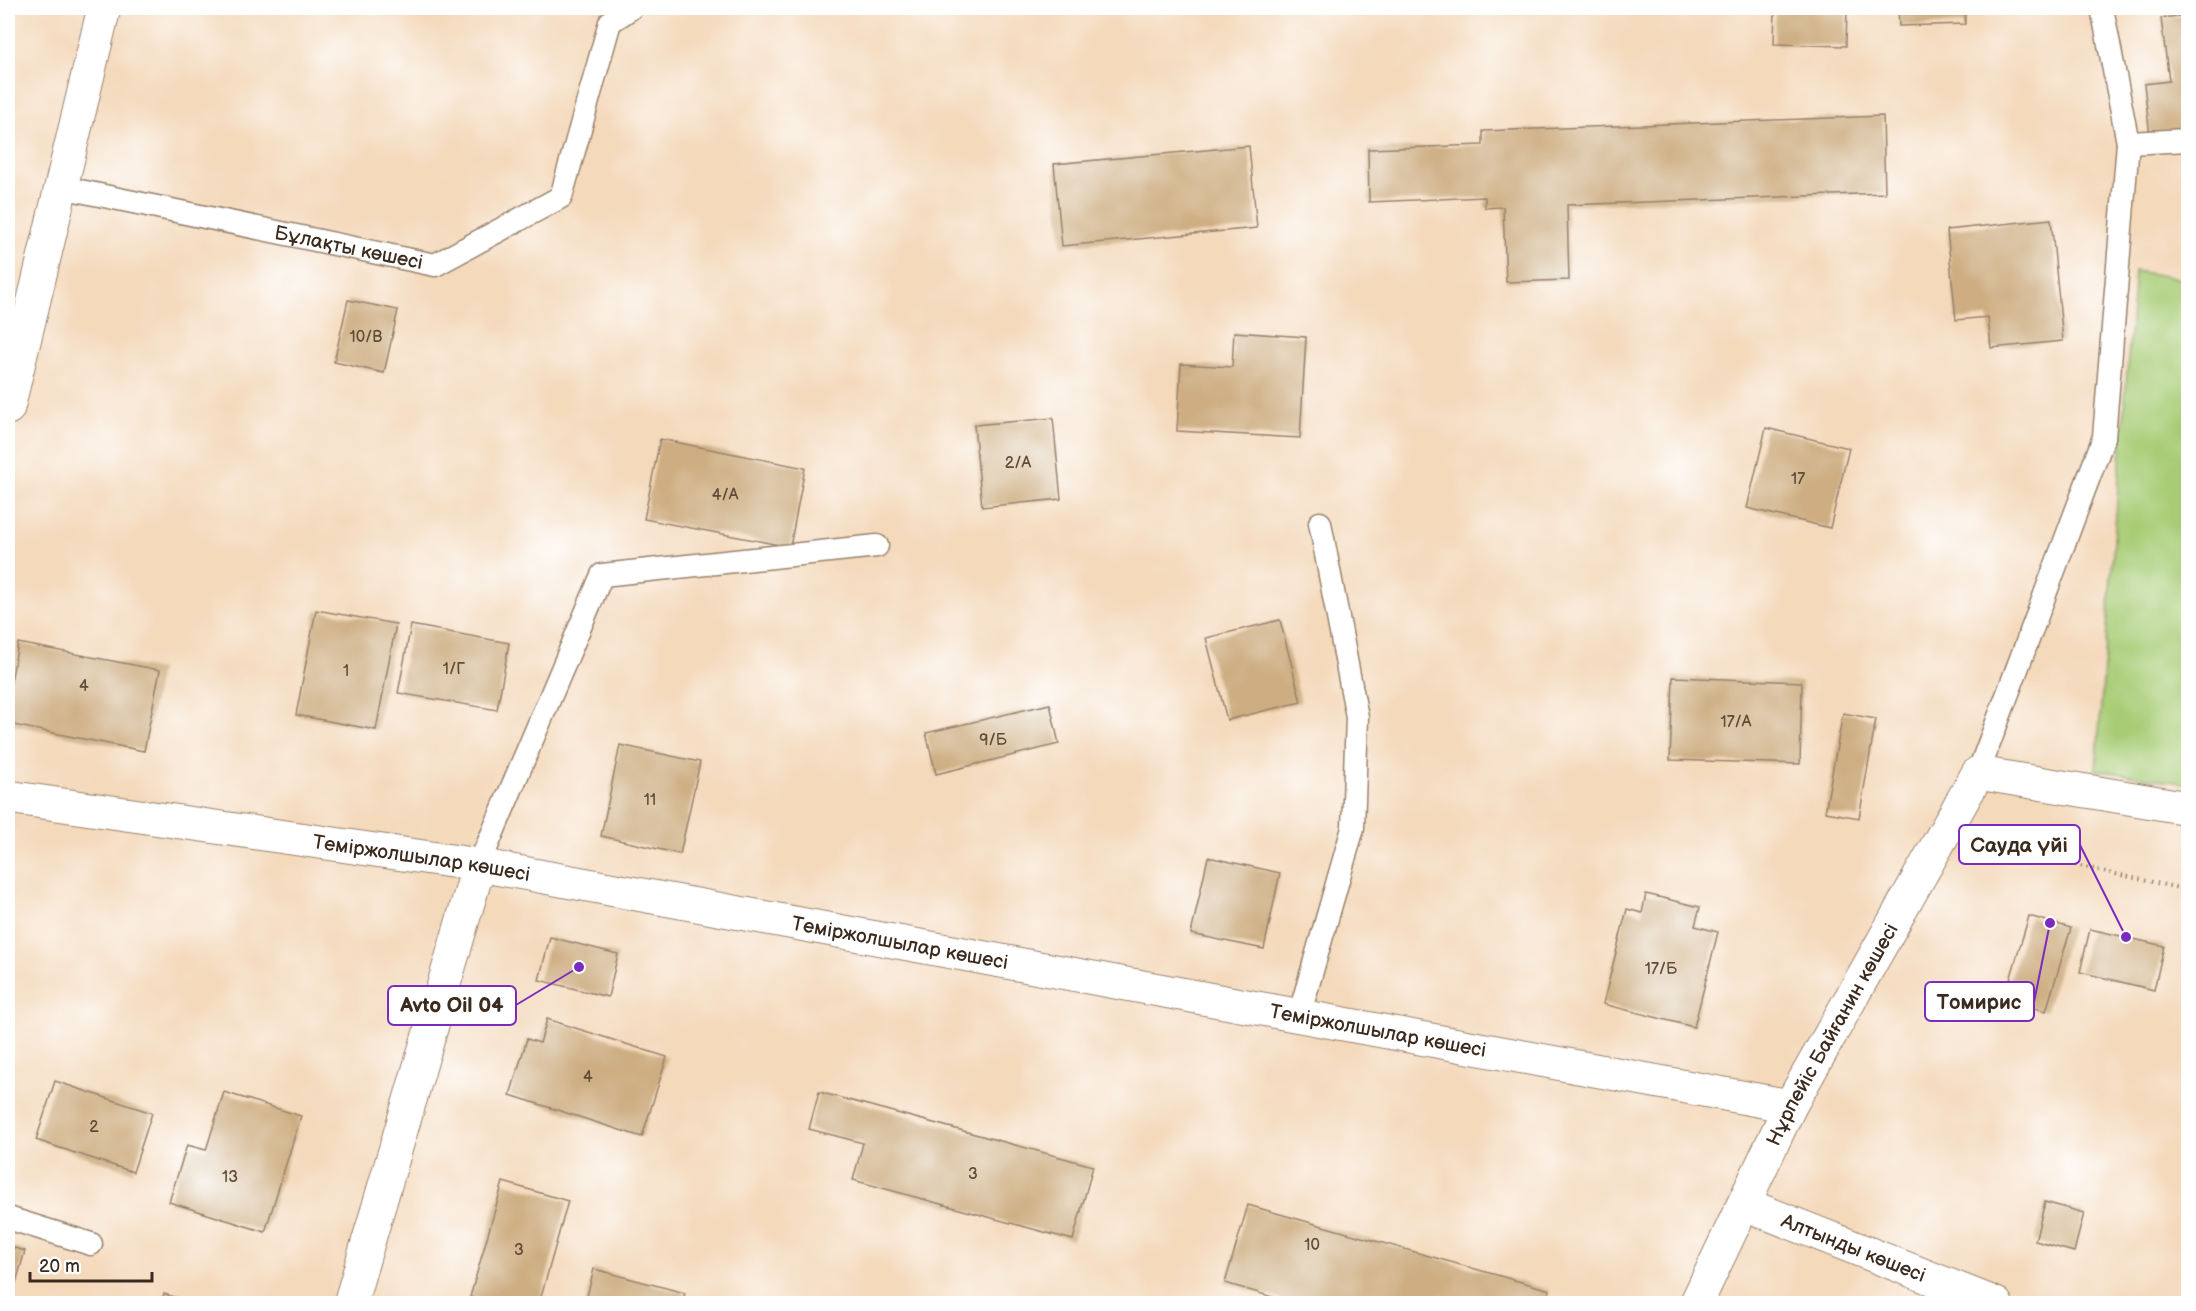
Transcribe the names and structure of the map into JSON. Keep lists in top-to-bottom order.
{
  "streets": {
    "street": ["Теміржолшылар көшесі", "Нұрпейіс Байғанин көшесі", "Алтынды көшесі"],
    "lane": ["Бұлақты көшесі"]
  },
  "crossings": [
    ["Теміржолшылар көшесі", "Нұрпейіс Байғанин көшесі"],
    ["Нұрпейіс Байғанин көшесі", "Алтынды көшесі"]
  ],
  "places": ["Томирис", "Сауда үйі", "Avto Oil 04"],
  "house_numbers": [
    "10/В",
    "2/А",
    "17",
    "4/А",
    "1/Г",
    "1",
    "4",
    "17/А",
    "9/Б",
    "11",
    "17/Б",
    "4",
    "2",
    "3",
    "13",
    "10",
    "3"
  ],
  "scale_bar": "20 m"
}
